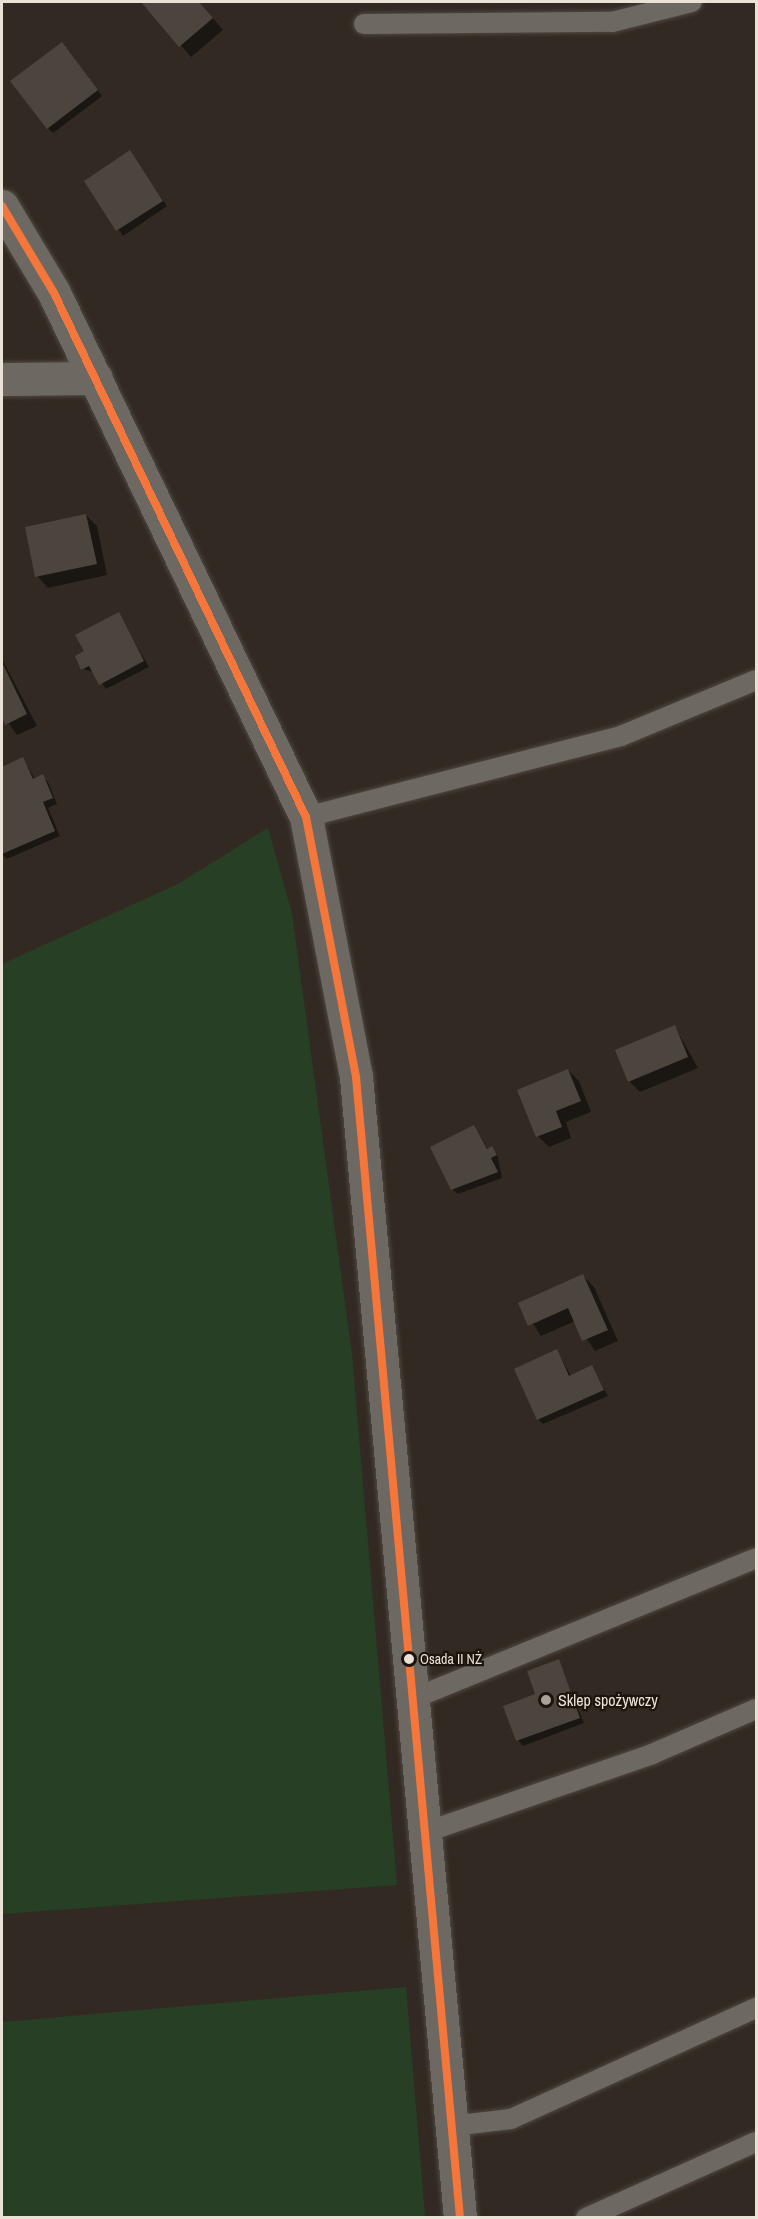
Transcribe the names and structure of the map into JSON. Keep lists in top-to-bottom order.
{
  "places": ["Osada II NŻ", "Sklep spożywczy"]
}
